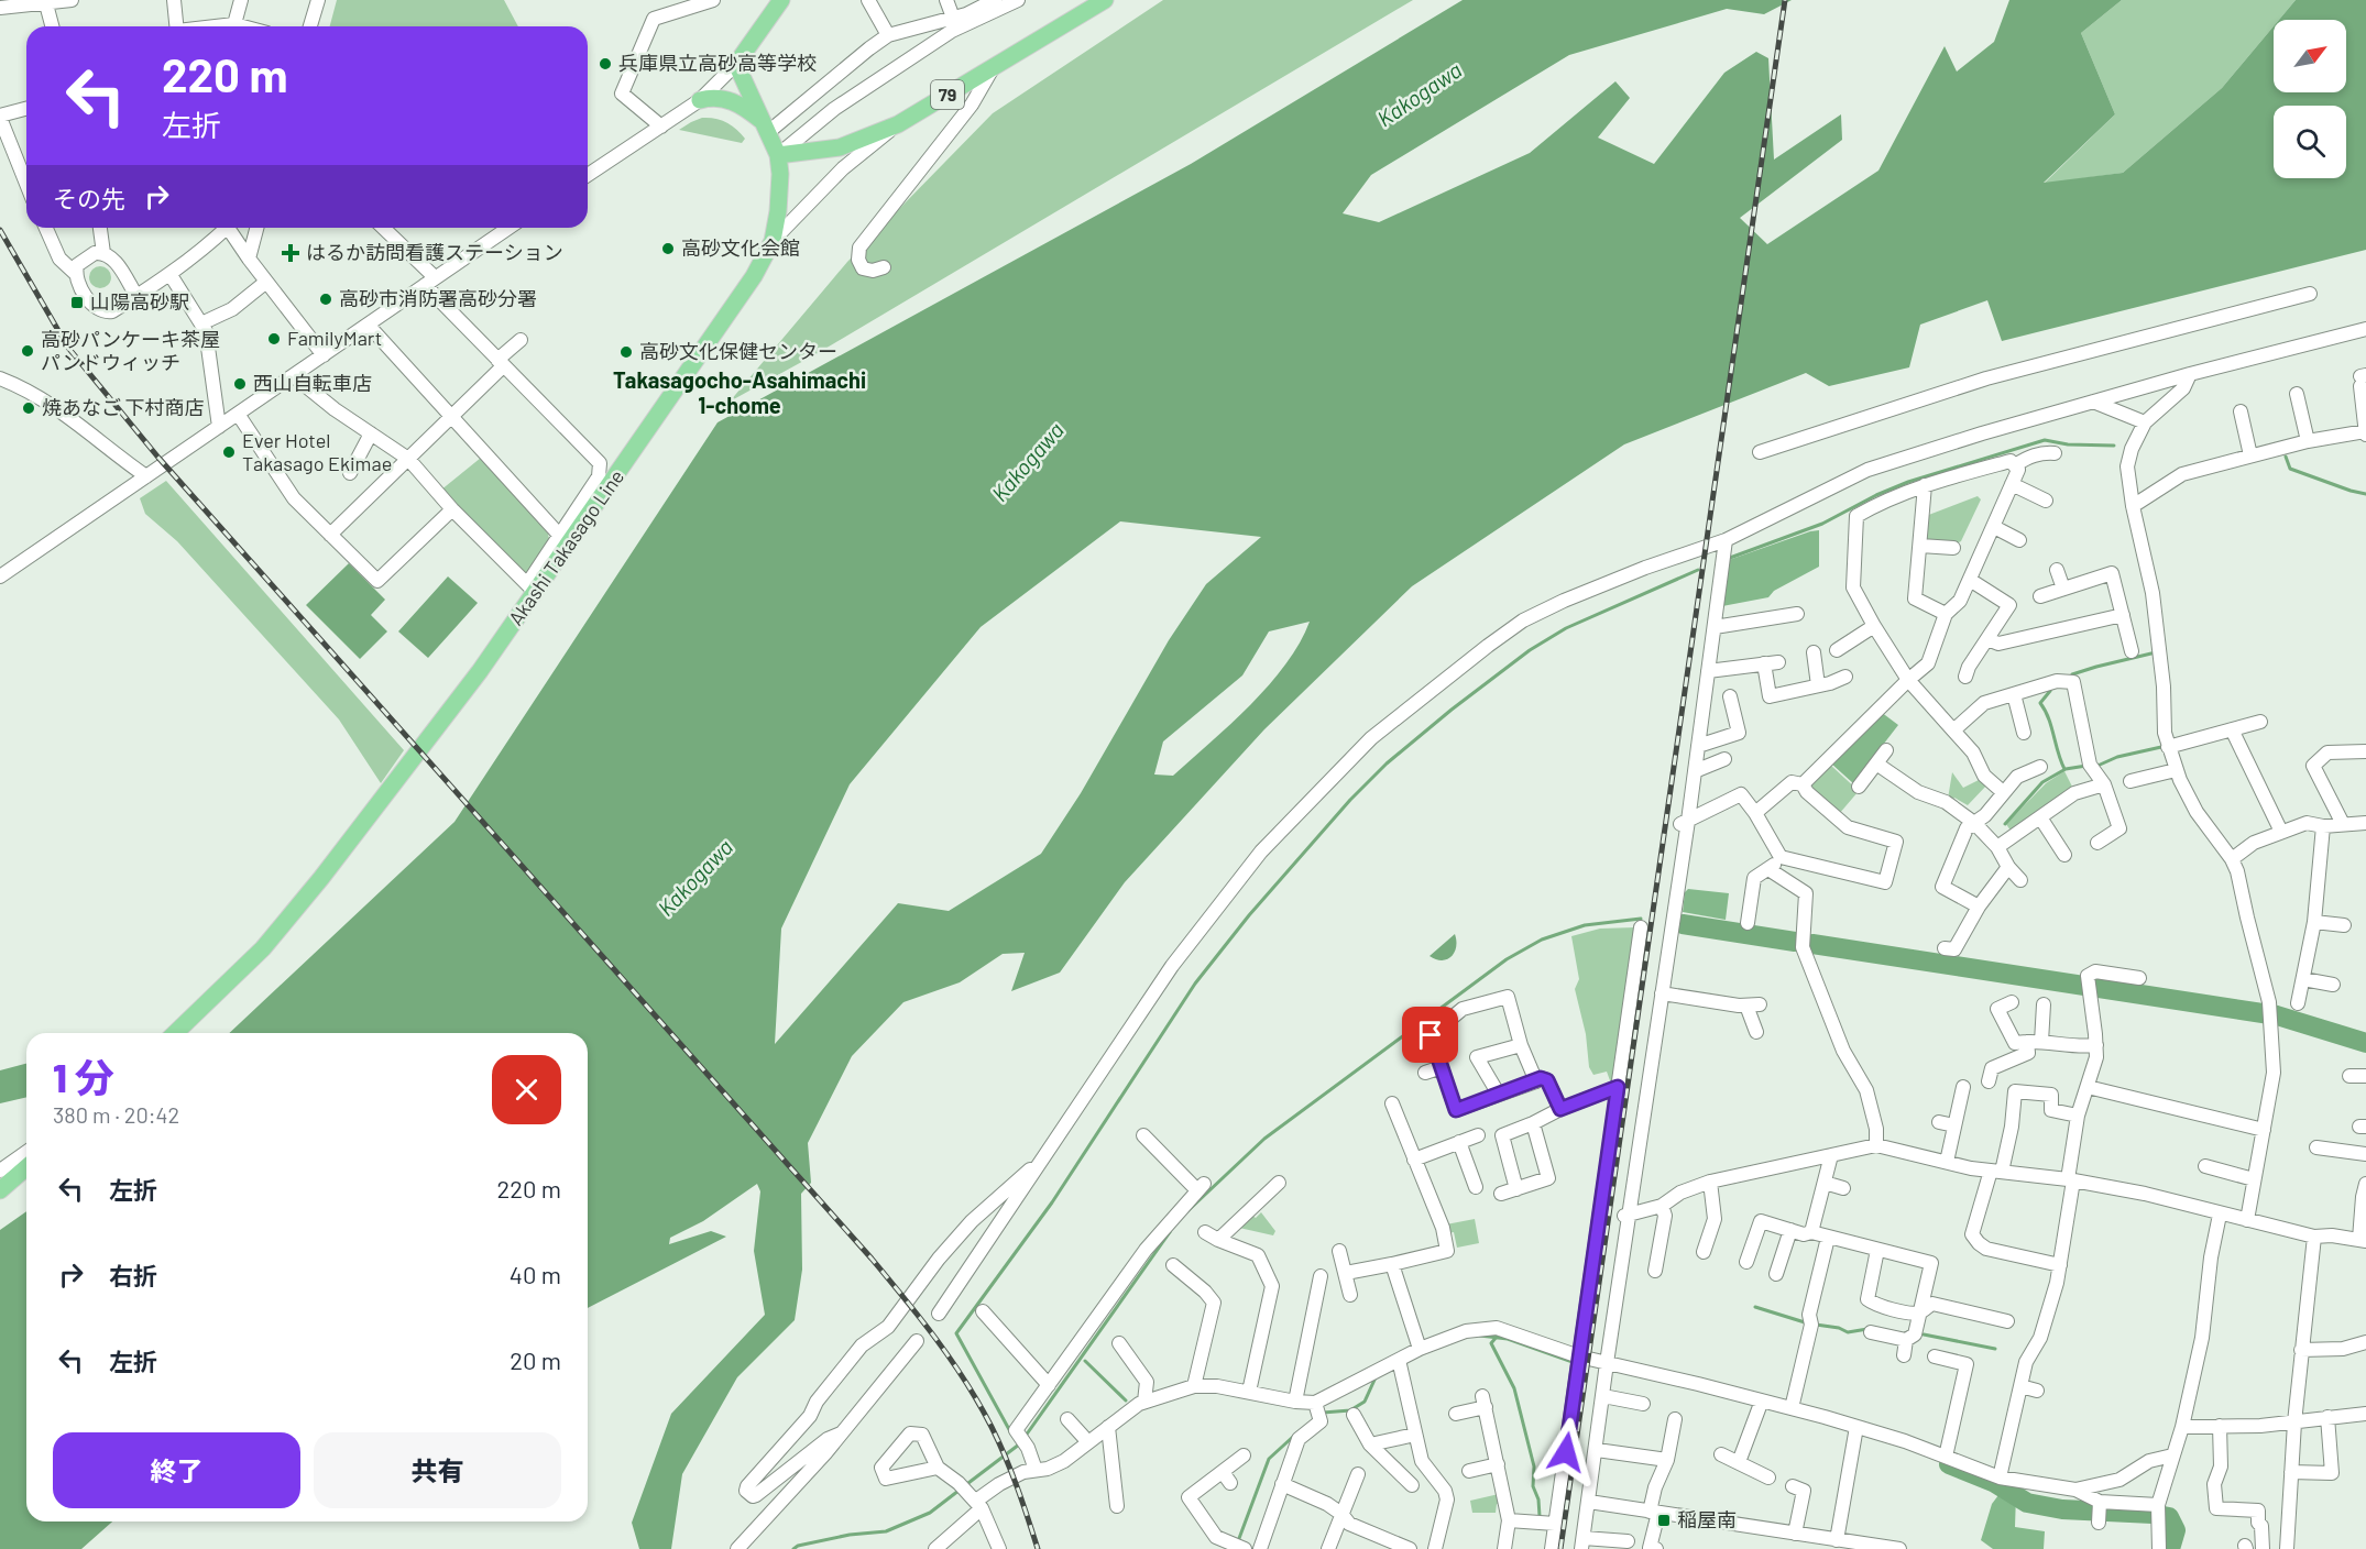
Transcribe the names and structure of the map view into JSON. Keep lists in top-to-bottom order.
{
  "streets": {
    "main road": ["79", "Akashi Takasago Line"]
  },
  "crossings": [
    ["79", "Akashi Takasago Line"]
  ],
  "districts": ["Takasagocho-Asahimachi 1-chome"],
  "water": ["Kakogawa"],
  "places": {
    "other": [
      "兵庫県立高砂高等学校",
      "高砂文化会館",
      "高砂市消防署高砂分署",
      "FamilyMart",
      "高砂パンケーキ茶屋 パンドウィッチ",
      "高砂文化保健センター",
      "西山自転車店",
      "焼あなご 下村商店",
      "Ever Hotel Takasago Ekimae"
    ],
    "health": ["はるか訪問看護ステーション"],
    "transit": ["山陽高砂駅", "稲屋南"]
  },
  "north": "top right",
  "page": {
    "turn": ["220 m", "左折"],
    "then": "その先",
    "heading": ["1 分", "380 m · 20:42"],
    "list": [
      {
        "name": "左折",
        "value": "220 m"
      },
      {
        "name": "右折",
        "value": "40 m"
      },
      {
        "name": "左折",
        "value": "20 m"
      }
    ],
    "buttons": ["終了", "共有"]
  }
}
